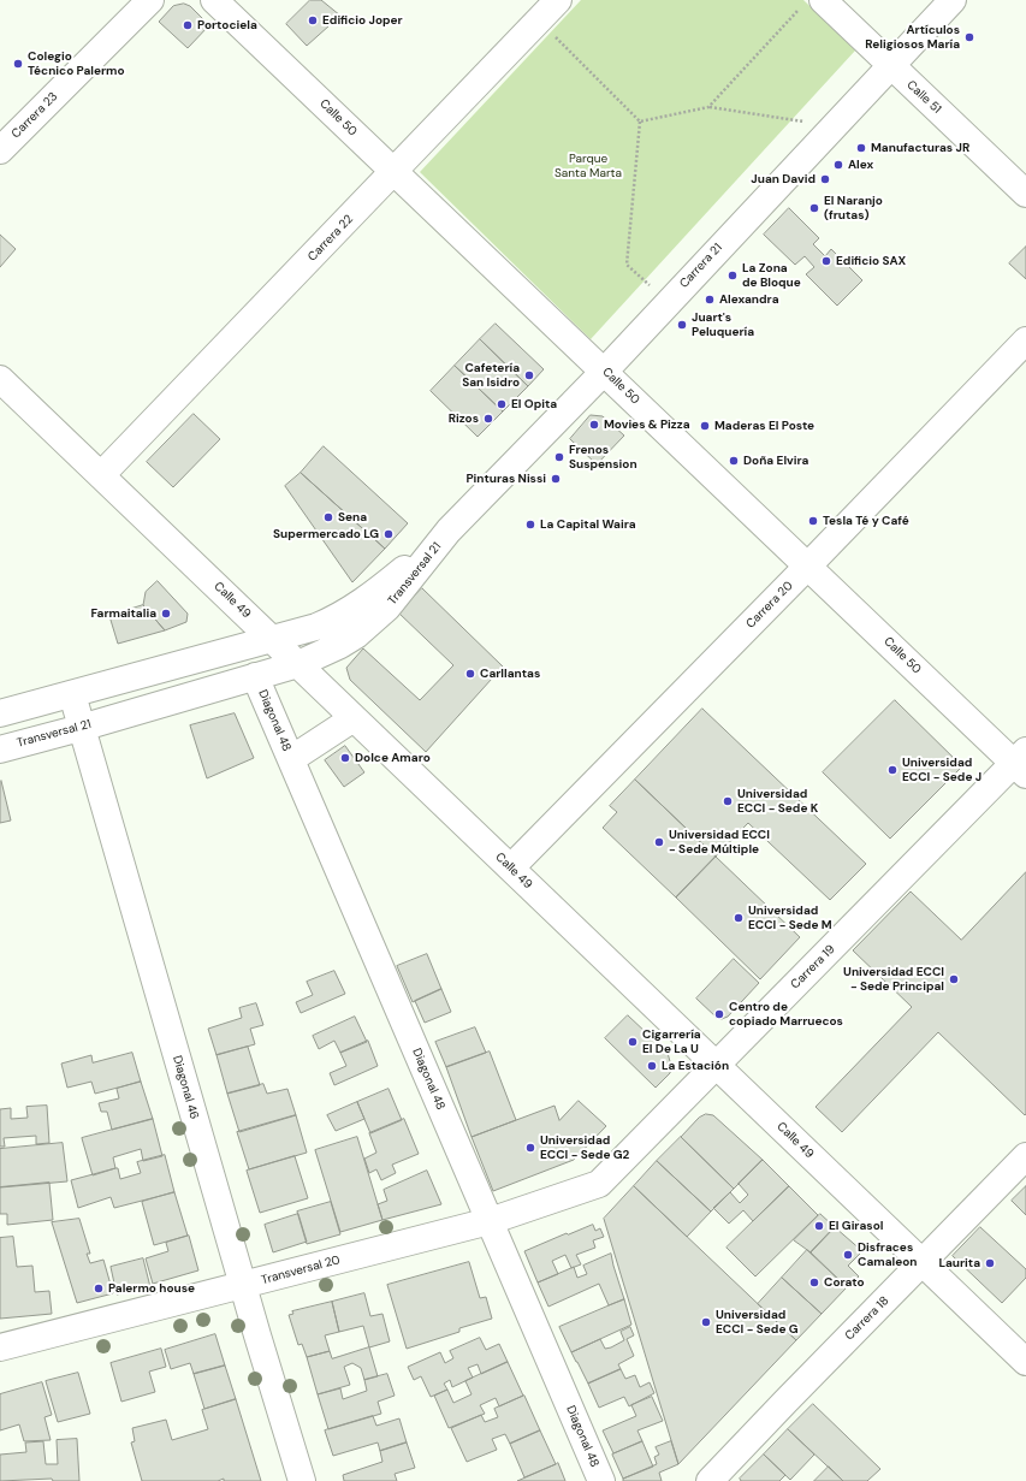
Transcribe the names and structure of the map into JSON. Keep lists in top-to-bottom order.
{
  "streets": {
    "street": [
      "Calle 51",
      "Carrera 23",
      "Calle 50",
      "Carrera 22",
      "Carrera 21",
      "Transversal 21",
      "Calle 49",
      "Carrera 20",
      "Diagonal 48",
      "Carrera 19",
      "Diagonal 46",
      "Transversal 20",
      "Carrera 18"
    ]
  },
  "crossings": [
    ["Calle 51", "Carrera 21"],
    ["Calle 50", "Carrera 22"],
    ["Calle 50", "Carrera 21"],
    ["Calle 50", "Carrera 20"],
    ["Calle 50", "Carrera 19"],
    ["Carrera 22", "Calle 49"],
    ["Carrera 21", "Transversal 21"],
    ["Transversal 21", "Calle 49"],
    ["Transversal 21", "Diagonal 48"],
    ["Transversal 21", "Diagonal 46"],
    ["Calle 49", "Carrera 20"],
    ["Calle 49", "Carrera 19"],
    ["Calle 49", "Carrera 18"],
    ["Diagonal 48", "Transversal 20"],
    ["Carrera 19", "Transversal 20"],
    ["Diagonal 46", "Transversal 20"]
  ],
  "parks": ["Parque Santa Marta"],
  "places": [
    "Edificio Joper",
    "Portociela",
    "Artículos Religiosos María",
    "Colegio Técnico Palermo",
    "Manufacturas JR",
    "Alex",
    "Juan David",
    "El Naranjo (frutas)",
    "Edificio SAX",
    "La Zona de Bloque",
    "Alexandra",
    "Juart's Peluquería",
    "Cafetería San Isidro",
    "El Opita",
    "Rizos",
    "Movies & Pizza",
    "Maderas El Poste",
    "Frenos Suspension",
    "Doña Elvira",
    "Pinturas Nissi",
    "Sena",
    "Tesla Té y Café",
    "La Capital Waira",
    "Supermercado LG",
    "Farmaitalia",
    "Carllantas",
    "Dolce Amaro",
    "Universidad ECCI - Sede J",
    "Universidad ECCI - Sede K",
    "Universidad ECCI - Sede Múltiple",
    "Universidad ECCI - Sede M",
    "Universidad ECCI - Sede Principal",
    "Centro de copiado Marruecos",
    "Cigarrería El De La U",
    "La Estación",
    "Universidad ECCI - Sede G2",
    "El Girasol",
    "Disfraces Camaleon",
    "Laurita",
    "Corato",
    "Palermo house",
    "Universidad ECCI - Sede G"
  ]
}
